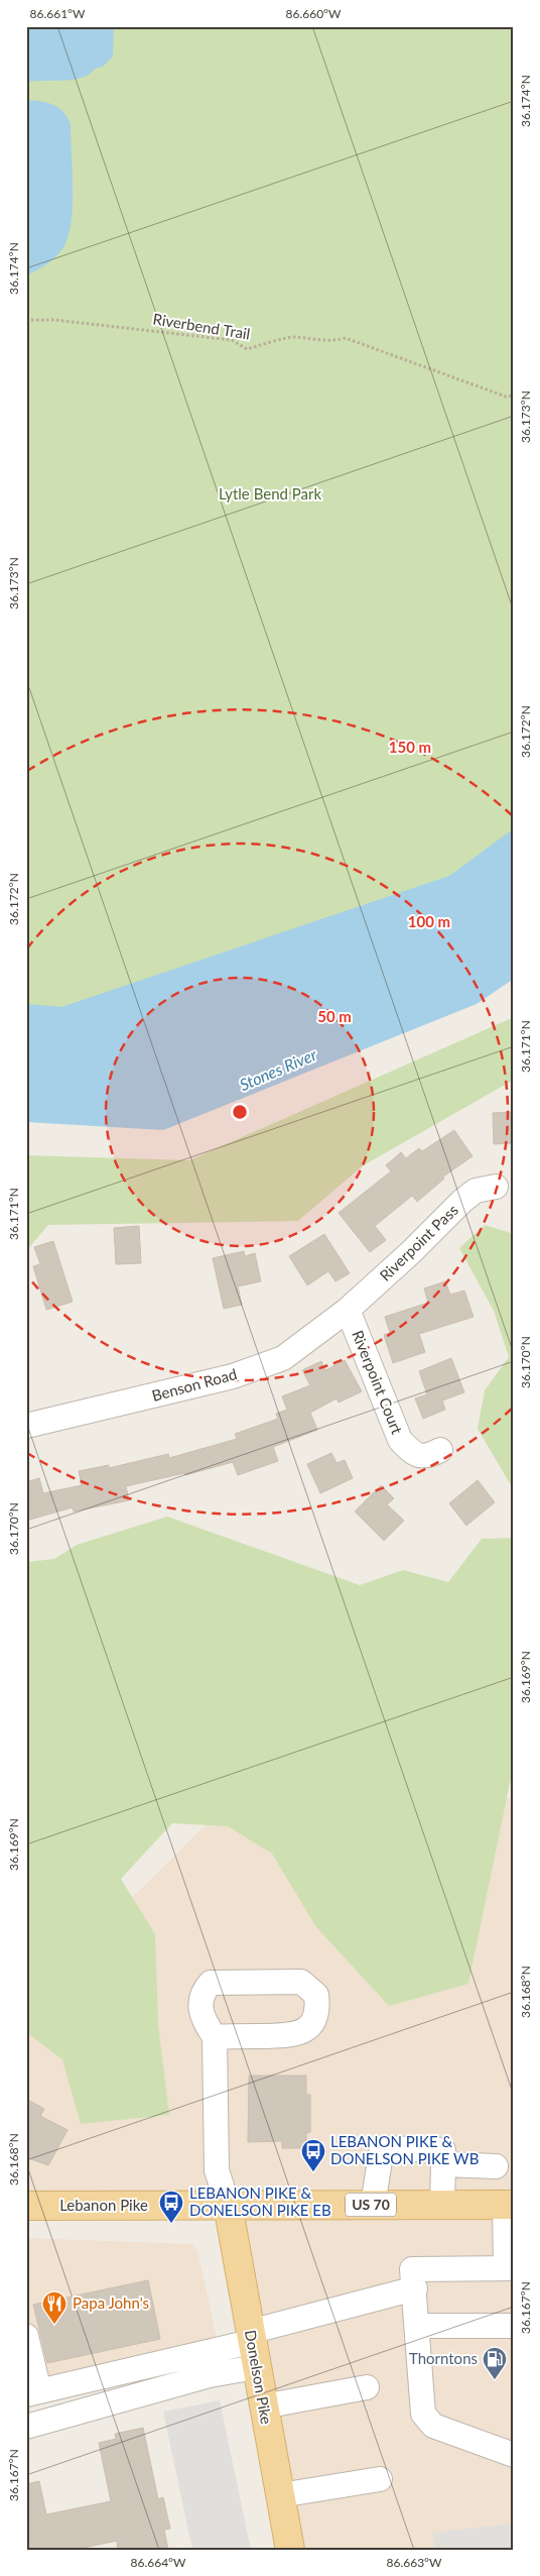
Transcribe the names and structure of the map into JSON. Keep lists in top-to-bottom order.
{
  "streets": {
    "main road": ["US 70", "Lebanon Pike", "Donelson Pike"],
    "street": ["Riverpoint Pass", "Riverpoint Court", "Benson Road"],
    "path": ["Riverbend Trail"]
  },
  "crossings": [
    ["Riverpoint Pass", "Riverpoint Court"],
    ["Riverpoint Pass", "Benson Road"],
    ["Riverpoint Court", "Benson Road"],
    ["Lebanon Pike", "Donelson Pike"]
  ],
  "water": ["Stones River"],
  "parks": ["Lytle Bend Park"],
  "places": {
    "bus stop": ["LEBANON PIKE & DONELSON PIKE WB", "LEBANON PIKE & DONELSON PIKE EB"],
    "restaurant": ["Papa John's"],
    "fuel station": ["Thorntons"]
  },
  "coordinates": [
    "86.661°W",
    "86.660°W",
    "36.174°N",
    "36.173°N",
    "36.172°N",
    "36.171°N",
    "36.170°N",
    "36.169°N",
    "36.168°N",
    "36.167°N",
    "86.664°W",
    "86.663°W"
  ],
  "rings": ["150 m", "100 m", "50 m"]
}
